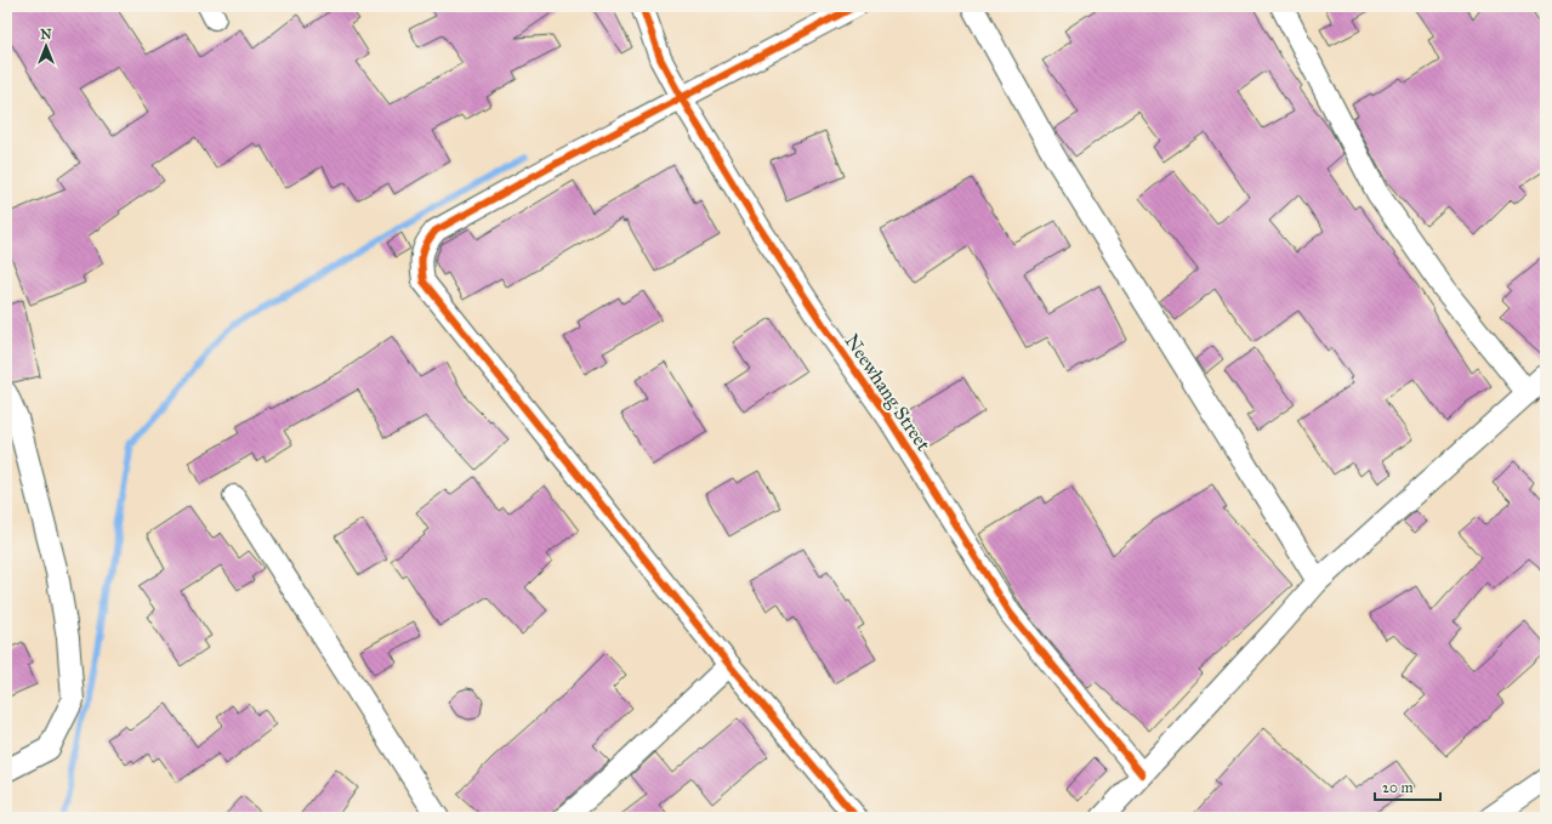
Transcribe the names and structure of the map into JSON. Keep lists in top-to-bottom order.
{
  "streets": {
    "street": ["Neewhang Street"]
  },
  "scale_bar": "20 m",
  "north": "top"
}
